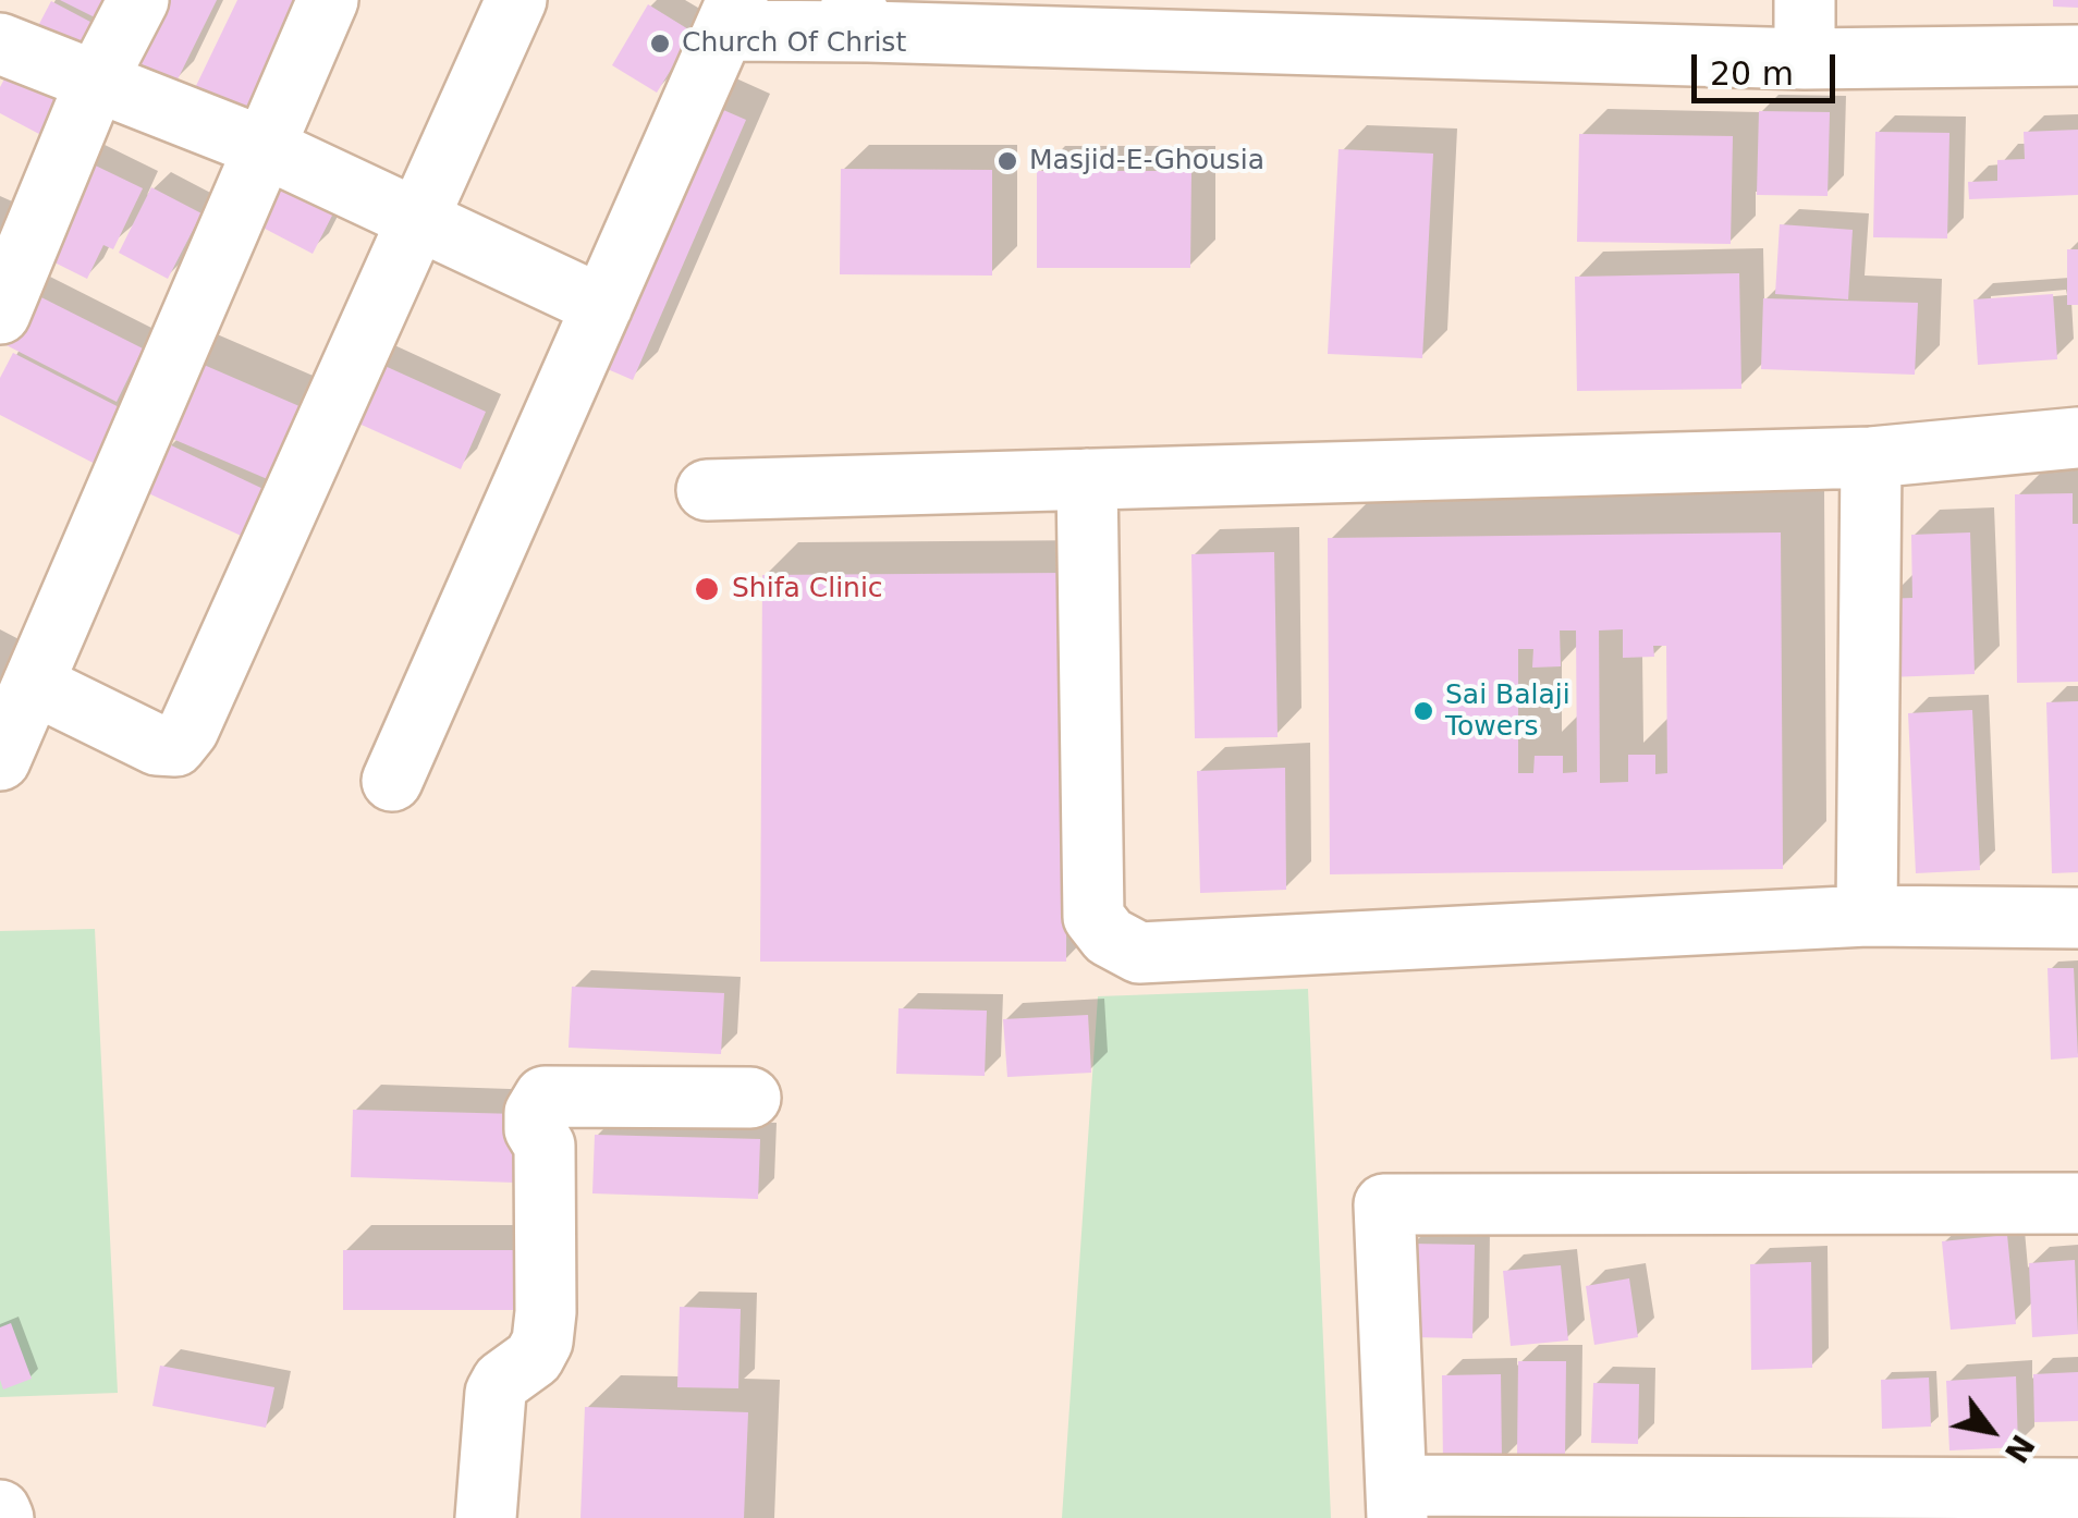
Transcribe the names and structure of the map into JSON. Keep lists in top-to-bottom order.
{
  "places": [
    "Church Of Christ",
    "Masjid-E-Ghousia",
    "Shifa Clinic",
    "Sai Balaji Towers"
  ],
  "scale_bar": "20 m",
  "north": "bottom right"
}
